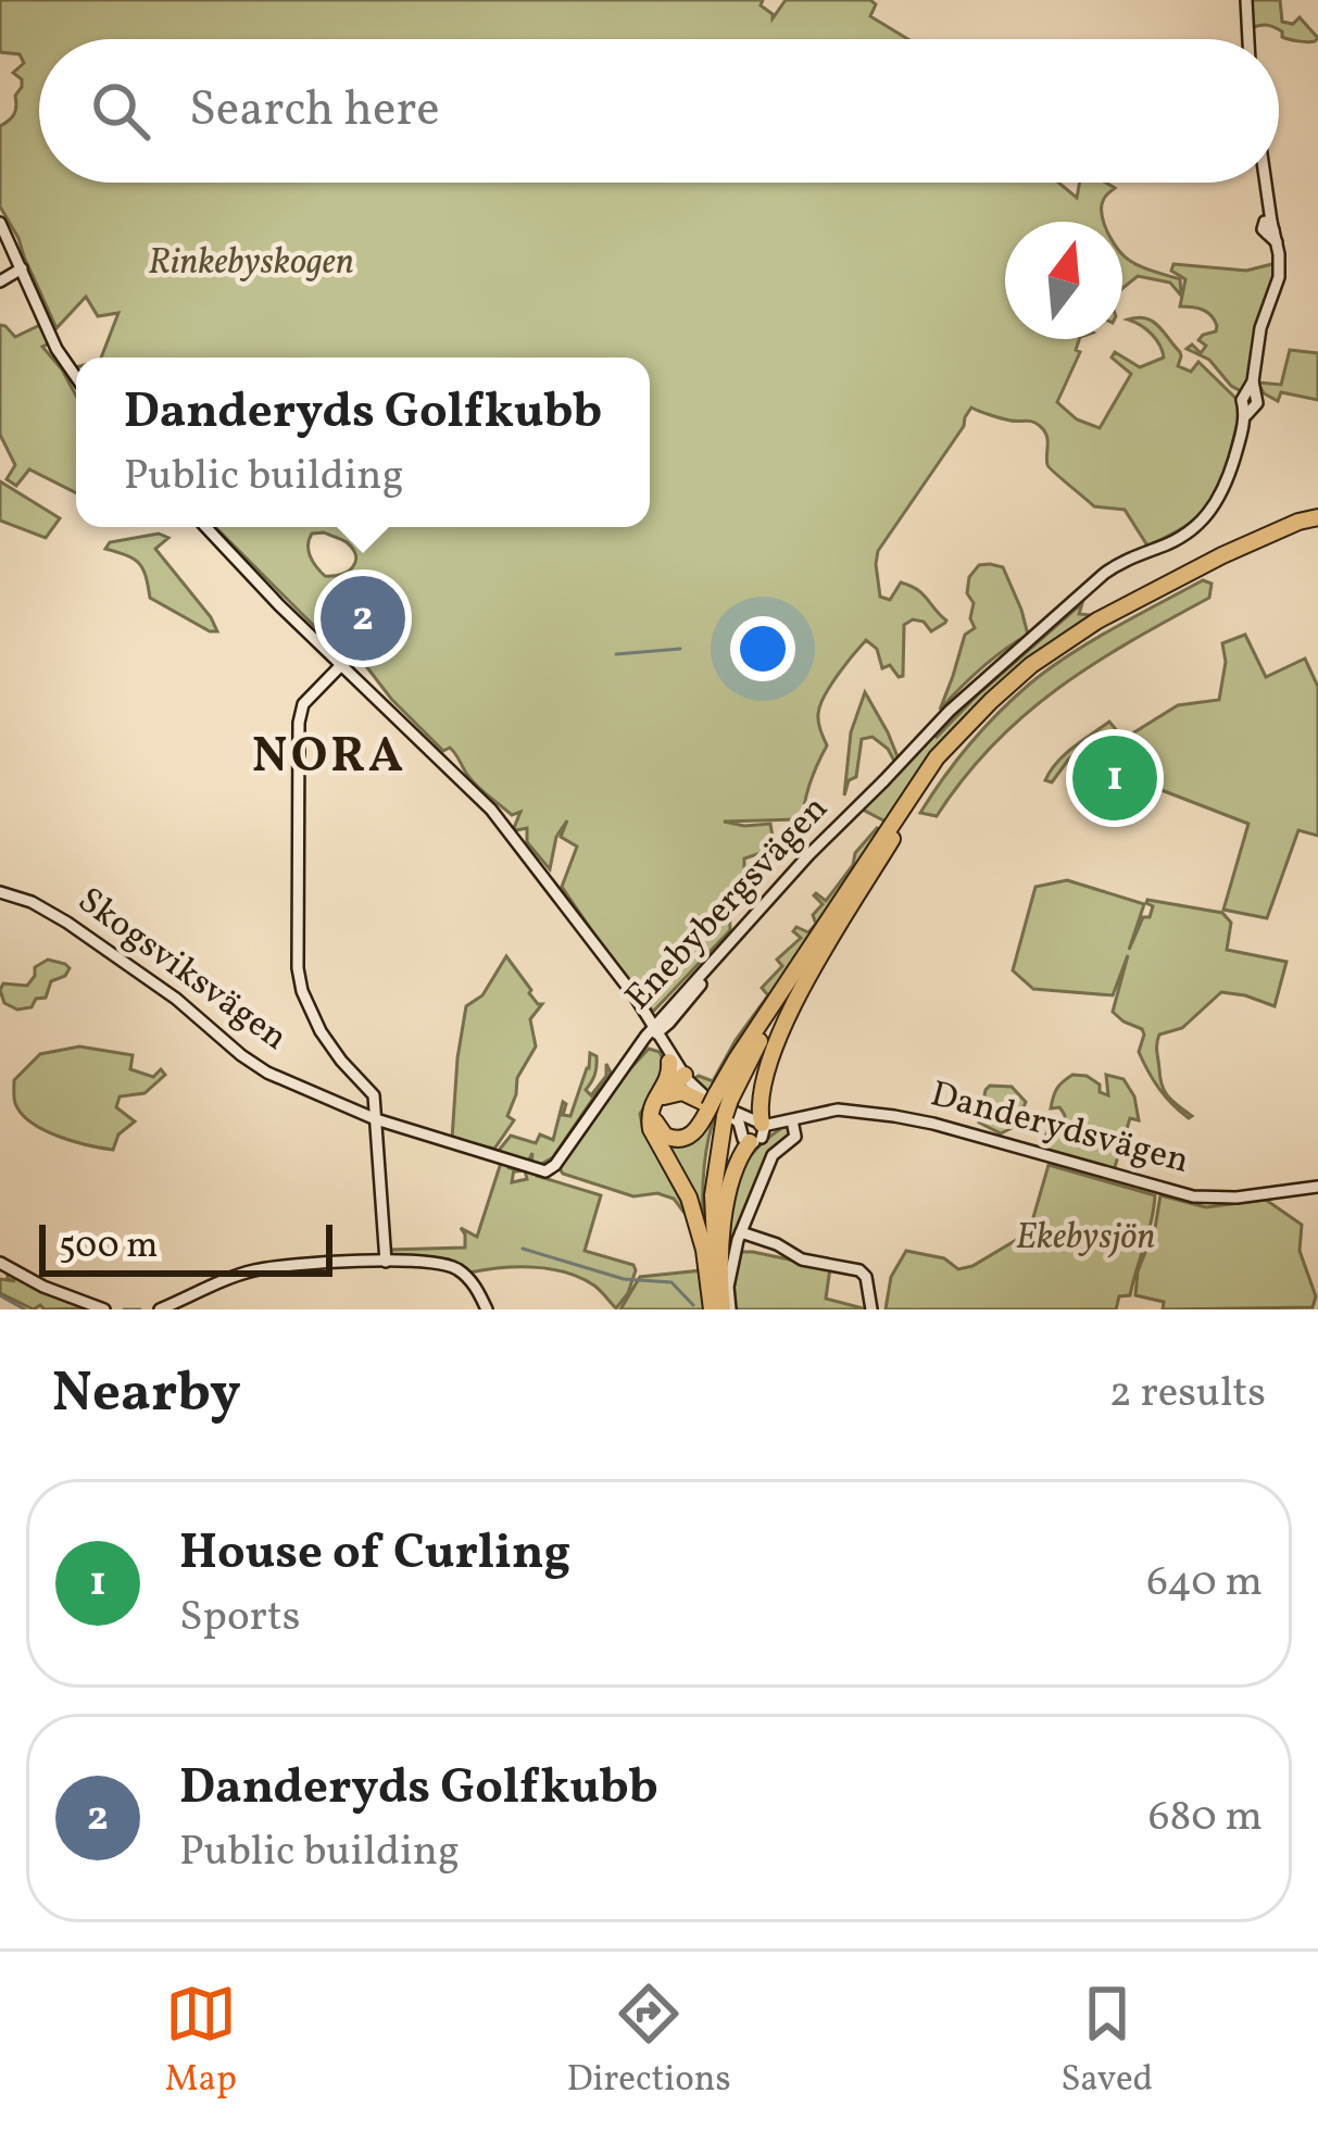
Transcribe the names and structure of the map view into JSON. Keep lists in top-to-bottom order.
{
  "streets": {
    "street": ["Enebybergsvägen", "Skogsviksvägen", "Danderydsvägen"]
  },
  "crossings": [
    ["Enebybergsvägen", "Skogsviksvägen"]
  ],
  "districts": ["NORA"],
  "parks": ["Rinkebyskogen", "Ekebysjön"],
  "scale_bar": "500 m",
  "north": "top",
  "page": {
    "search": "Search here",
    "popup": ["Danderyds Golfkubb", "Public building"],
    "pins": ["2", "1"],
    "scale": "500 m",
    "heading": ["Nearby", "2 results"],
    "list": [
      {
        "mark": "1",
        "name": "House of Curling",
        "note": "Sports",
        "value": "640 m"
      },
      {
        "mark": "2",
        "name": "Danderyds Golfkubb",
        "note": "Public building",
        "value": "680 m"
      }
    ],
    "nav": ["Map", "Directions", "Saved"]
  }
}
